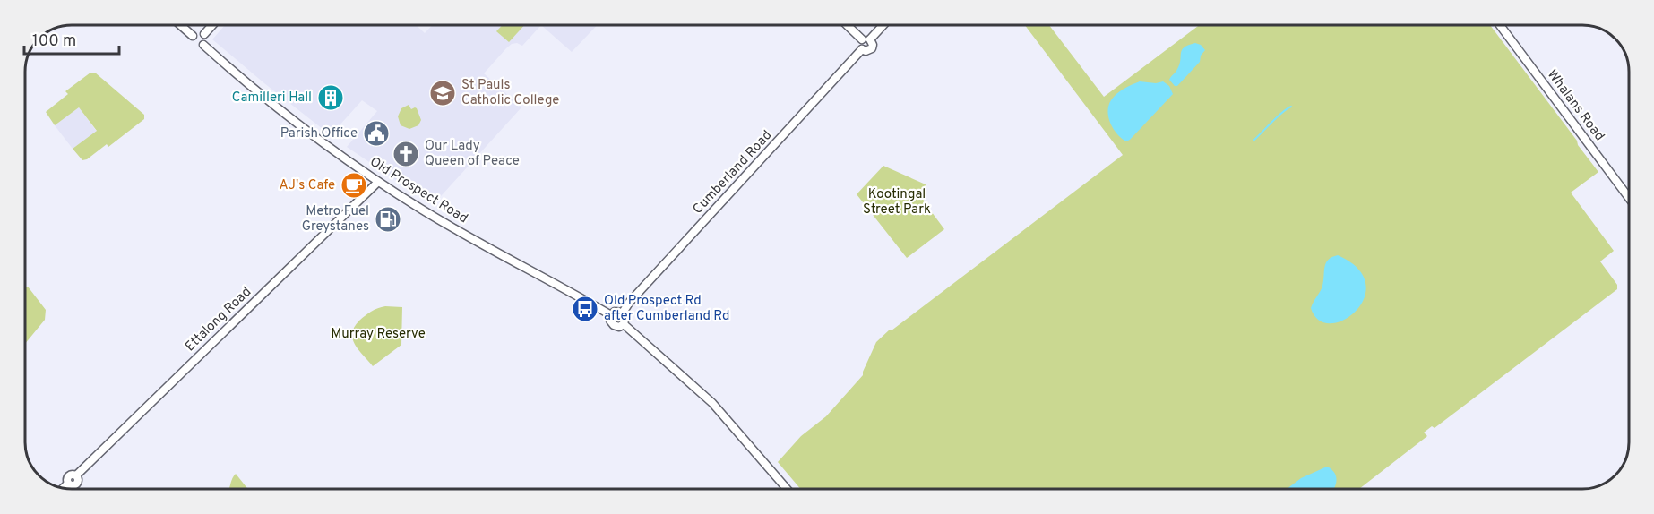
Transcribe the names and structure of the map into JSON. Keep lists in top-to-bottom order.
{
  "streets": {
    "street": [
      "Whalans Road",
      "Cumberland Road",
      "Old Prospect Road",
      "Ettalong Road"
    ]
  },
  "crossings": [
    ["Cumberland Road", "Old Prospect Road"],
    ["Old Prospect Road", "Ettalong Road"]
  ],
  "parks": ["Kootingal Street Park", "Murray Reserve"],
  "places": {
    "school or university": ["St Pauls Catholic College"],
    "building": ["Camilleri Hall"],
    "public building": ["Parish Office"],
    "church": ["Our Lady Queen of Peace"],
    "cafe": ["AJ's Cafe"],
    "fuel station": ["Metro Fuel Greystanes"],
    "bus stop": ["Old Prospect Rd after Cumberland Rd"]
  },
  "scale_bar": "100 m"
}
